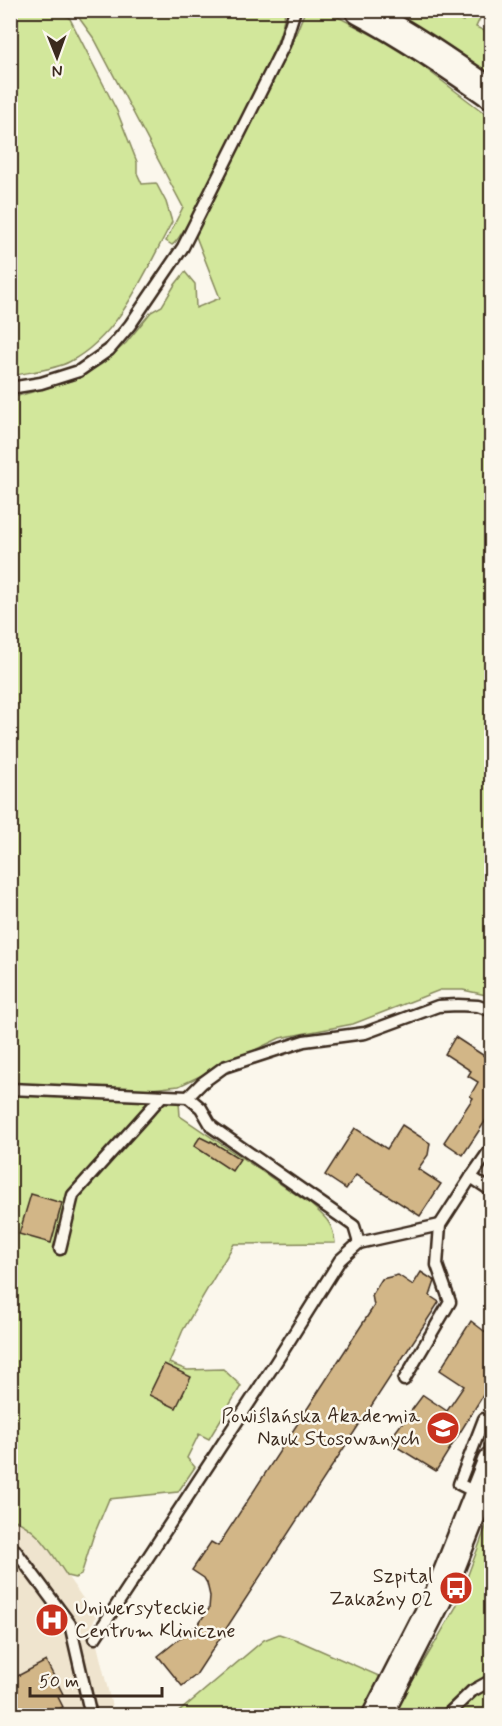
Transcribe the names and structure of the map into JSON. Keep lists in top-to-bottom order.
{
  "places": {
    "school or university": ["Powiślańska Akademia Nauk Stosowanych"],
    "bus stop": ["Szpital Zakaźny 02"],
    "hospital": ["Uniwersyteckie Centrum Kliniczne"]
  },
  "scale_bar": "50 m",
  "north": "bottom"
}
